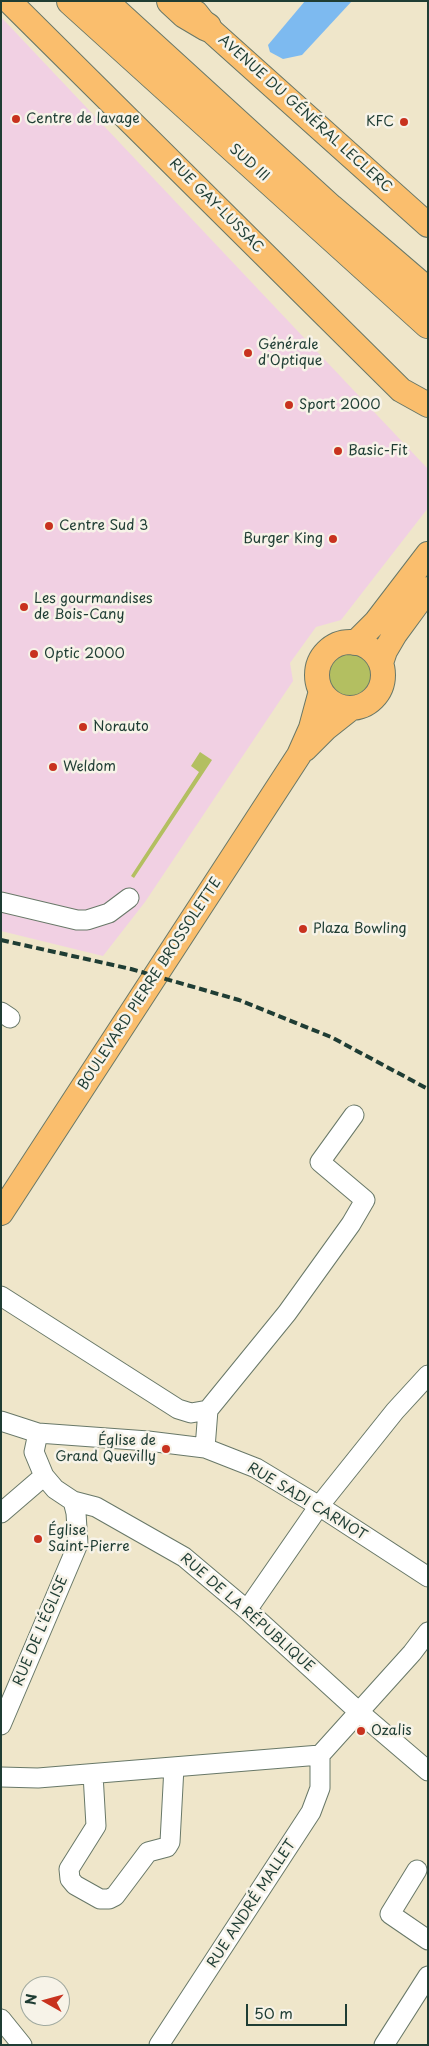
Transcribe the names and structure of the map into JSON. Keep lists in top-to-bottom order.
{
  "streets": {
    "highway": ["SUD III"],
    "main road": ["AVENUE DU GÉNÉRAL LECLERC", "RUE GAY-LUSSAC", "BOULEVARD PIERRE BROSSOLETTE"],
    "street": [
      "RUE SADI CARNOT",
      "RUE DE LA RÉPUBLIQUE",
      "RUE DE L'ÉGLISE",
      "RUE ANDRÉ MALLET"
    ]
  },
  "crossings": [
    ["RUE DE LA RÉPUBLIQUE", "RUE DE L'ÉGLISE"]
  ],
  "places": [
    "Centre de lavage",
    "KFC",
    "Générale d'Optique",
    "Sport 2000",
    "Basic-Fit",
    "Centre Sud 3",
    "Burger King",
    "Les gourmandises de Bois-Cany",
    "Optic 2000",
    "Norauto",
    "Weldom",
    "Plaza Bowling",
    "Église de Grand Quevilly",
    "Église Saint-Pierre",
    "Ozalis"
  ],
  "scale_bar": "50 m",
  "north": "left"
}
